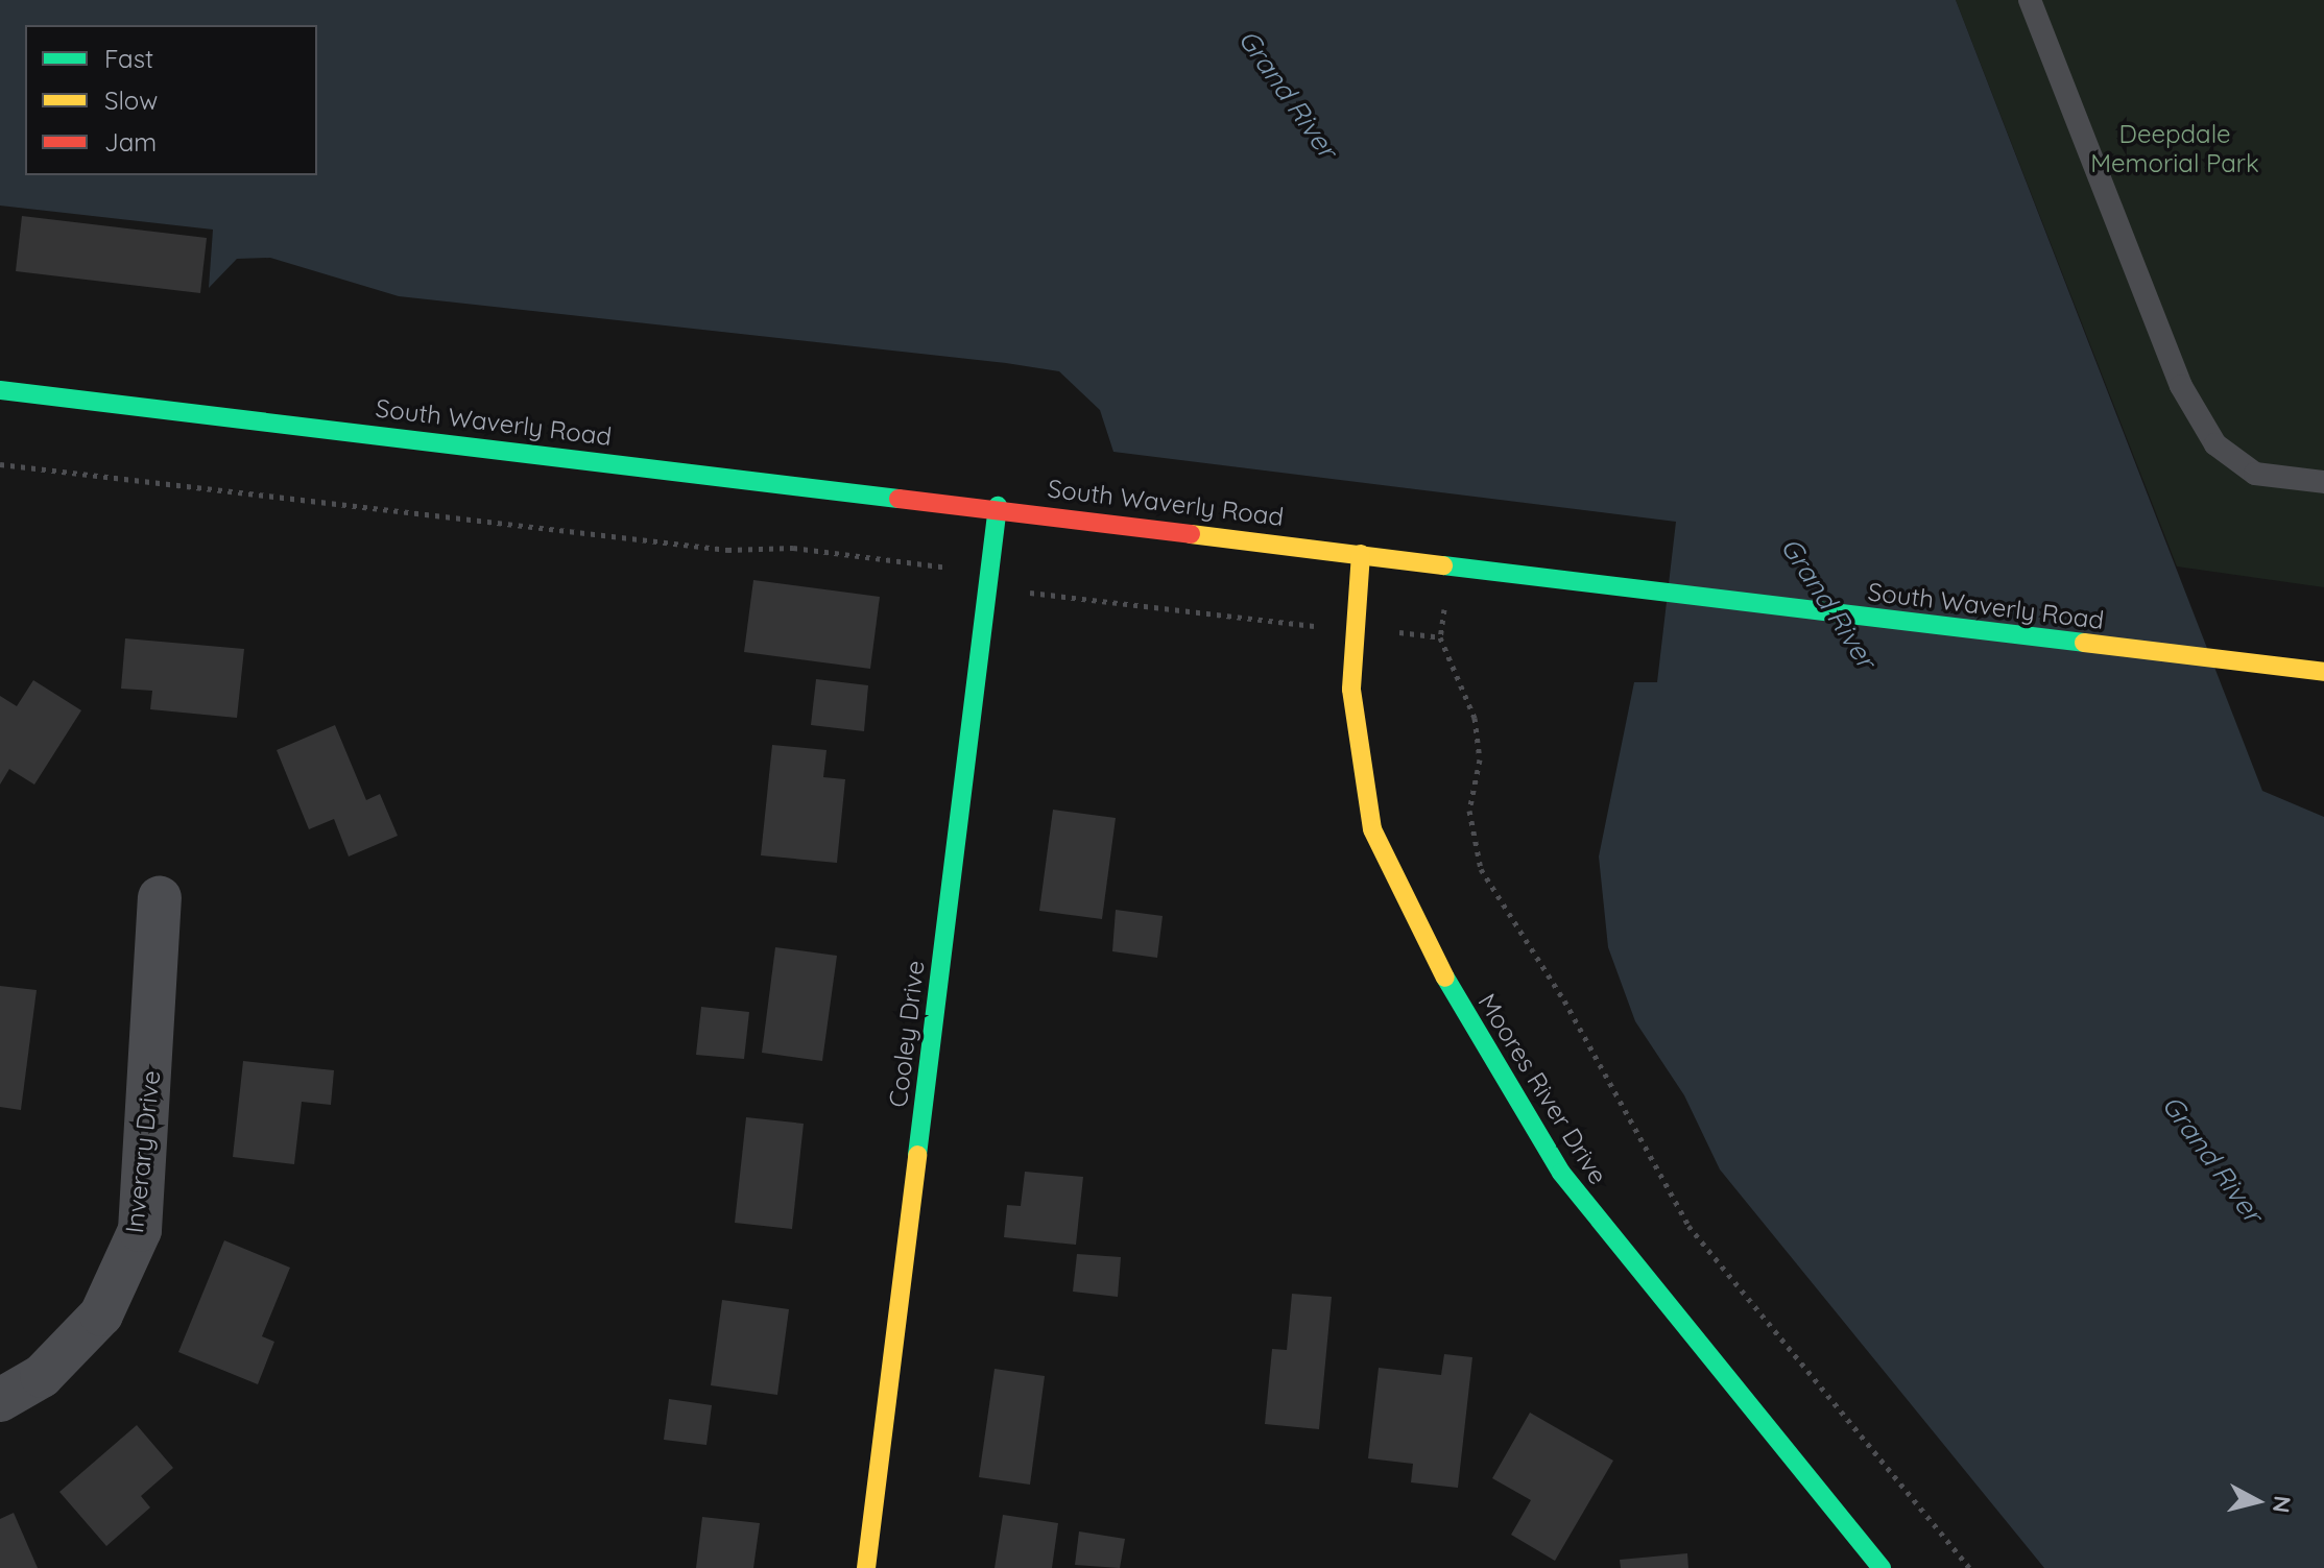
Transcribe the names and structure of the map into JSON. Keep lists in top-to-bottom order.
{
  "streets": {
    "main road": ["South Waverly Road", "Cooley Drive", "Moores River Drive"],
    "street": ["Inverary Drive"]
  },
  "crossings": [
    ["South Waverly Road", "Cooley Drive"],
    ["South Waverly Road", "Moores River Drive"]
  ],
  "water": ["Grand River"],
  "parks": ["Deepdale Memorial Park"],
  "legend": ["Fast", "Slow", "Jam"],
  "north": "right"
}
